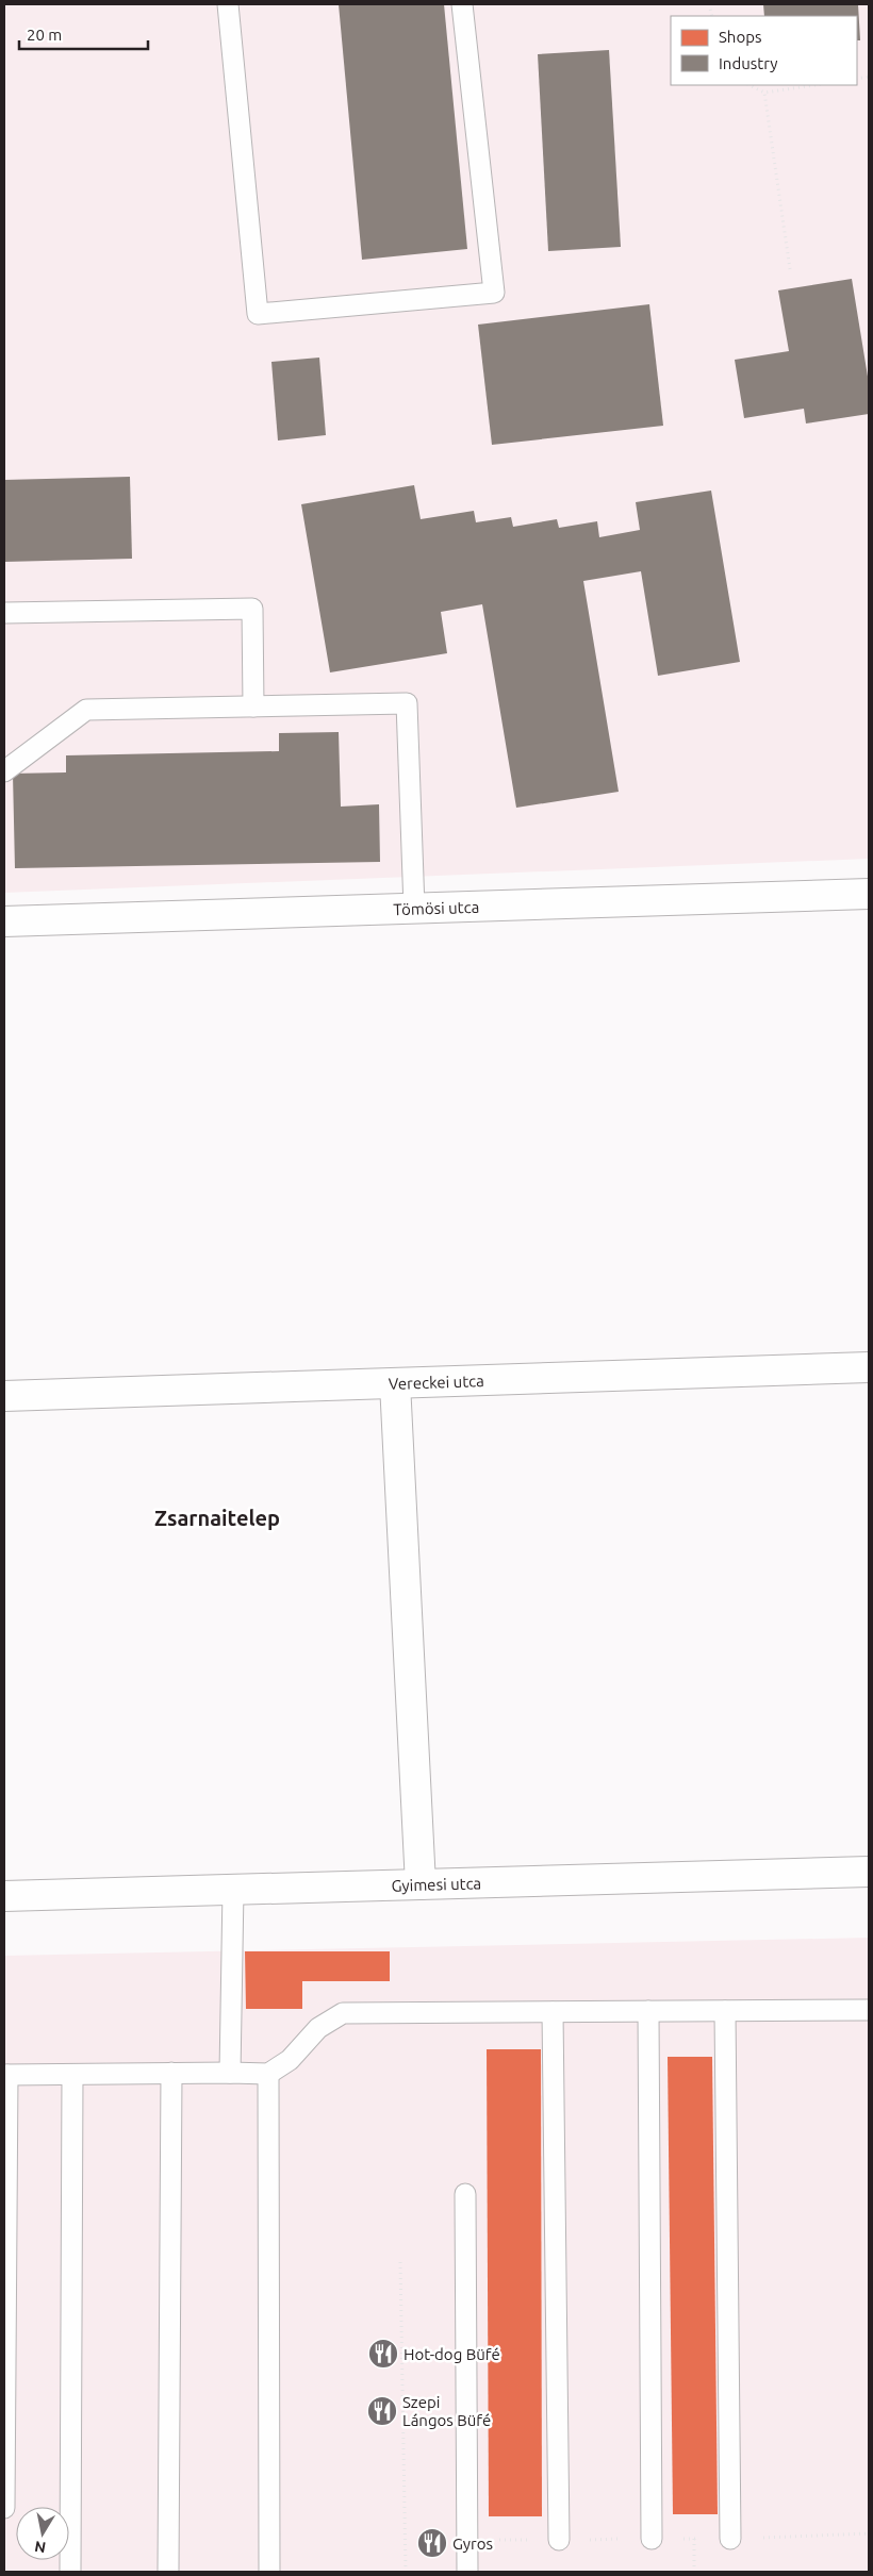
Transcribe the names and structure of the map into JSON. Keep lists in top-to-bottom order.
{
  "streets": {
    "street": ["Tömösi utca", "Vereckei utca", "Gyimesi utca"]
  },
  "districts": ["Zsarnaitelep"],
  "places": {
    "restaurant": ["Hot-dog Büfé", "Szepi Lángos Büfé", "Gyros"]
  },
  "legend": ["Shops", "Industry"],
  "scale_bar": "20 m",
  "north": "bottom"
}
